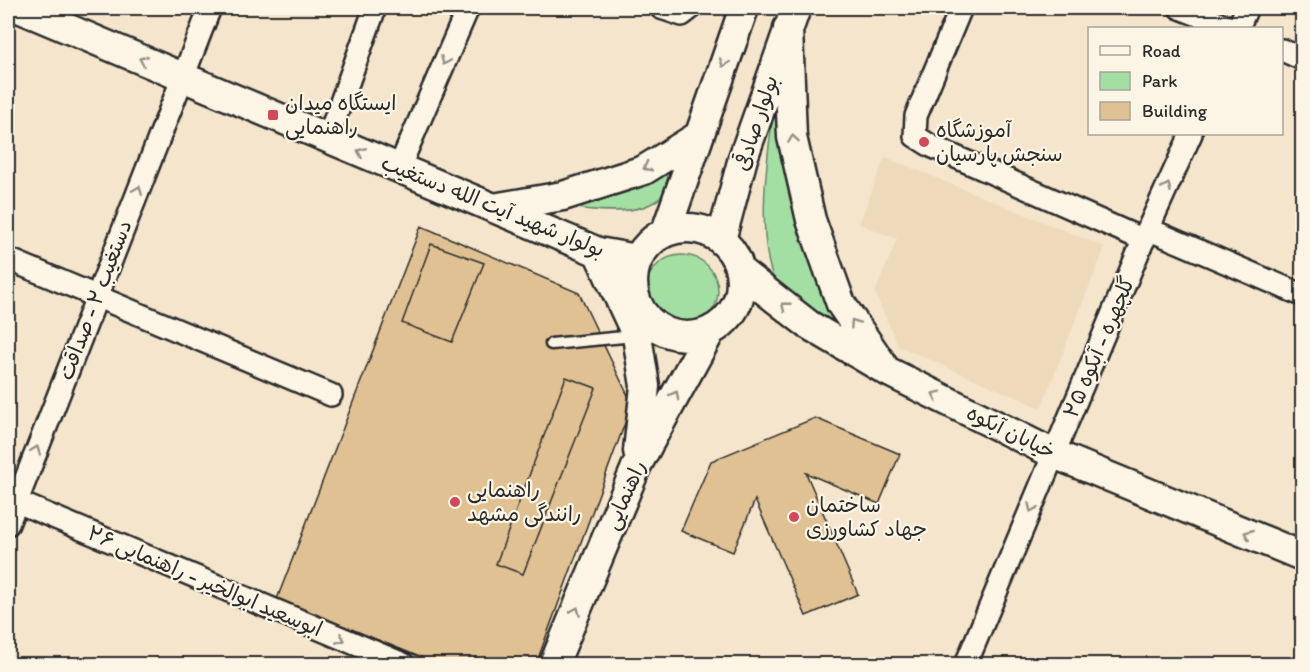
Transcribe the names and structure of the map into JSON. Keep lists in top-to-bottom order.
{
  "streets": {
    "main road": [
      "بولوار صادقی",
      "بولوار شهید آیت الله دستغیب",
      "خیابان آبکوه",
      "راهنمایی"
    ],
    "street": ["دستغیب ۲ - صداقت", "گلچهره - آبکوه ۲۵", "ابوسعید ابوالخیر - راهنمایی ۲۶"]
  },
  "crossings": [
    ["بولوار صادقی", "بولوار شهید آیت الله دستغیب"],
    ["بولوار صادقی", "خیابان آبکوه"],
    ["بولوار صادقی", "راهنمایی"],
    ["بولوار شهید آیت الله دستغیب", "دستغیب ۲ - صداقت"],
    ["بولوار شهید آیت الله دستغیب", "خیابان آبکوه"],
    ["بولوار شهید آیت الله دستغیب", "راهنمایی"],
    ["دستغیب ۲ - صداقت", "ابوسعید ابوالخیر - راهنمایی ۲۶"],
    ["گلچهره - آبکوه ۲۵", "خیابان آبکوه"],
    ["خیابان آبکوه", "راهنمایی"]
  ],
  "one_way": [
    "بولوار شهید آیت الله دستغیب",
    "دستغیب ۲ - صداقت",
    "خیابان آبکوه",
    "راهنمایی",
    "ابوسعید ابوالخیر - راهنمایی ۲۶"
  ],
  "places": {
    "transit": ["ایستگاه میدان راهنمایی"],
    "other": ["آموزشگاه سنجش پارسیان", "راهنمایی رانندگی مشهد", "ساختمان جهاد کشاورزی"]
  },
  "legend": ["Road", "Park", "Building"]
}
